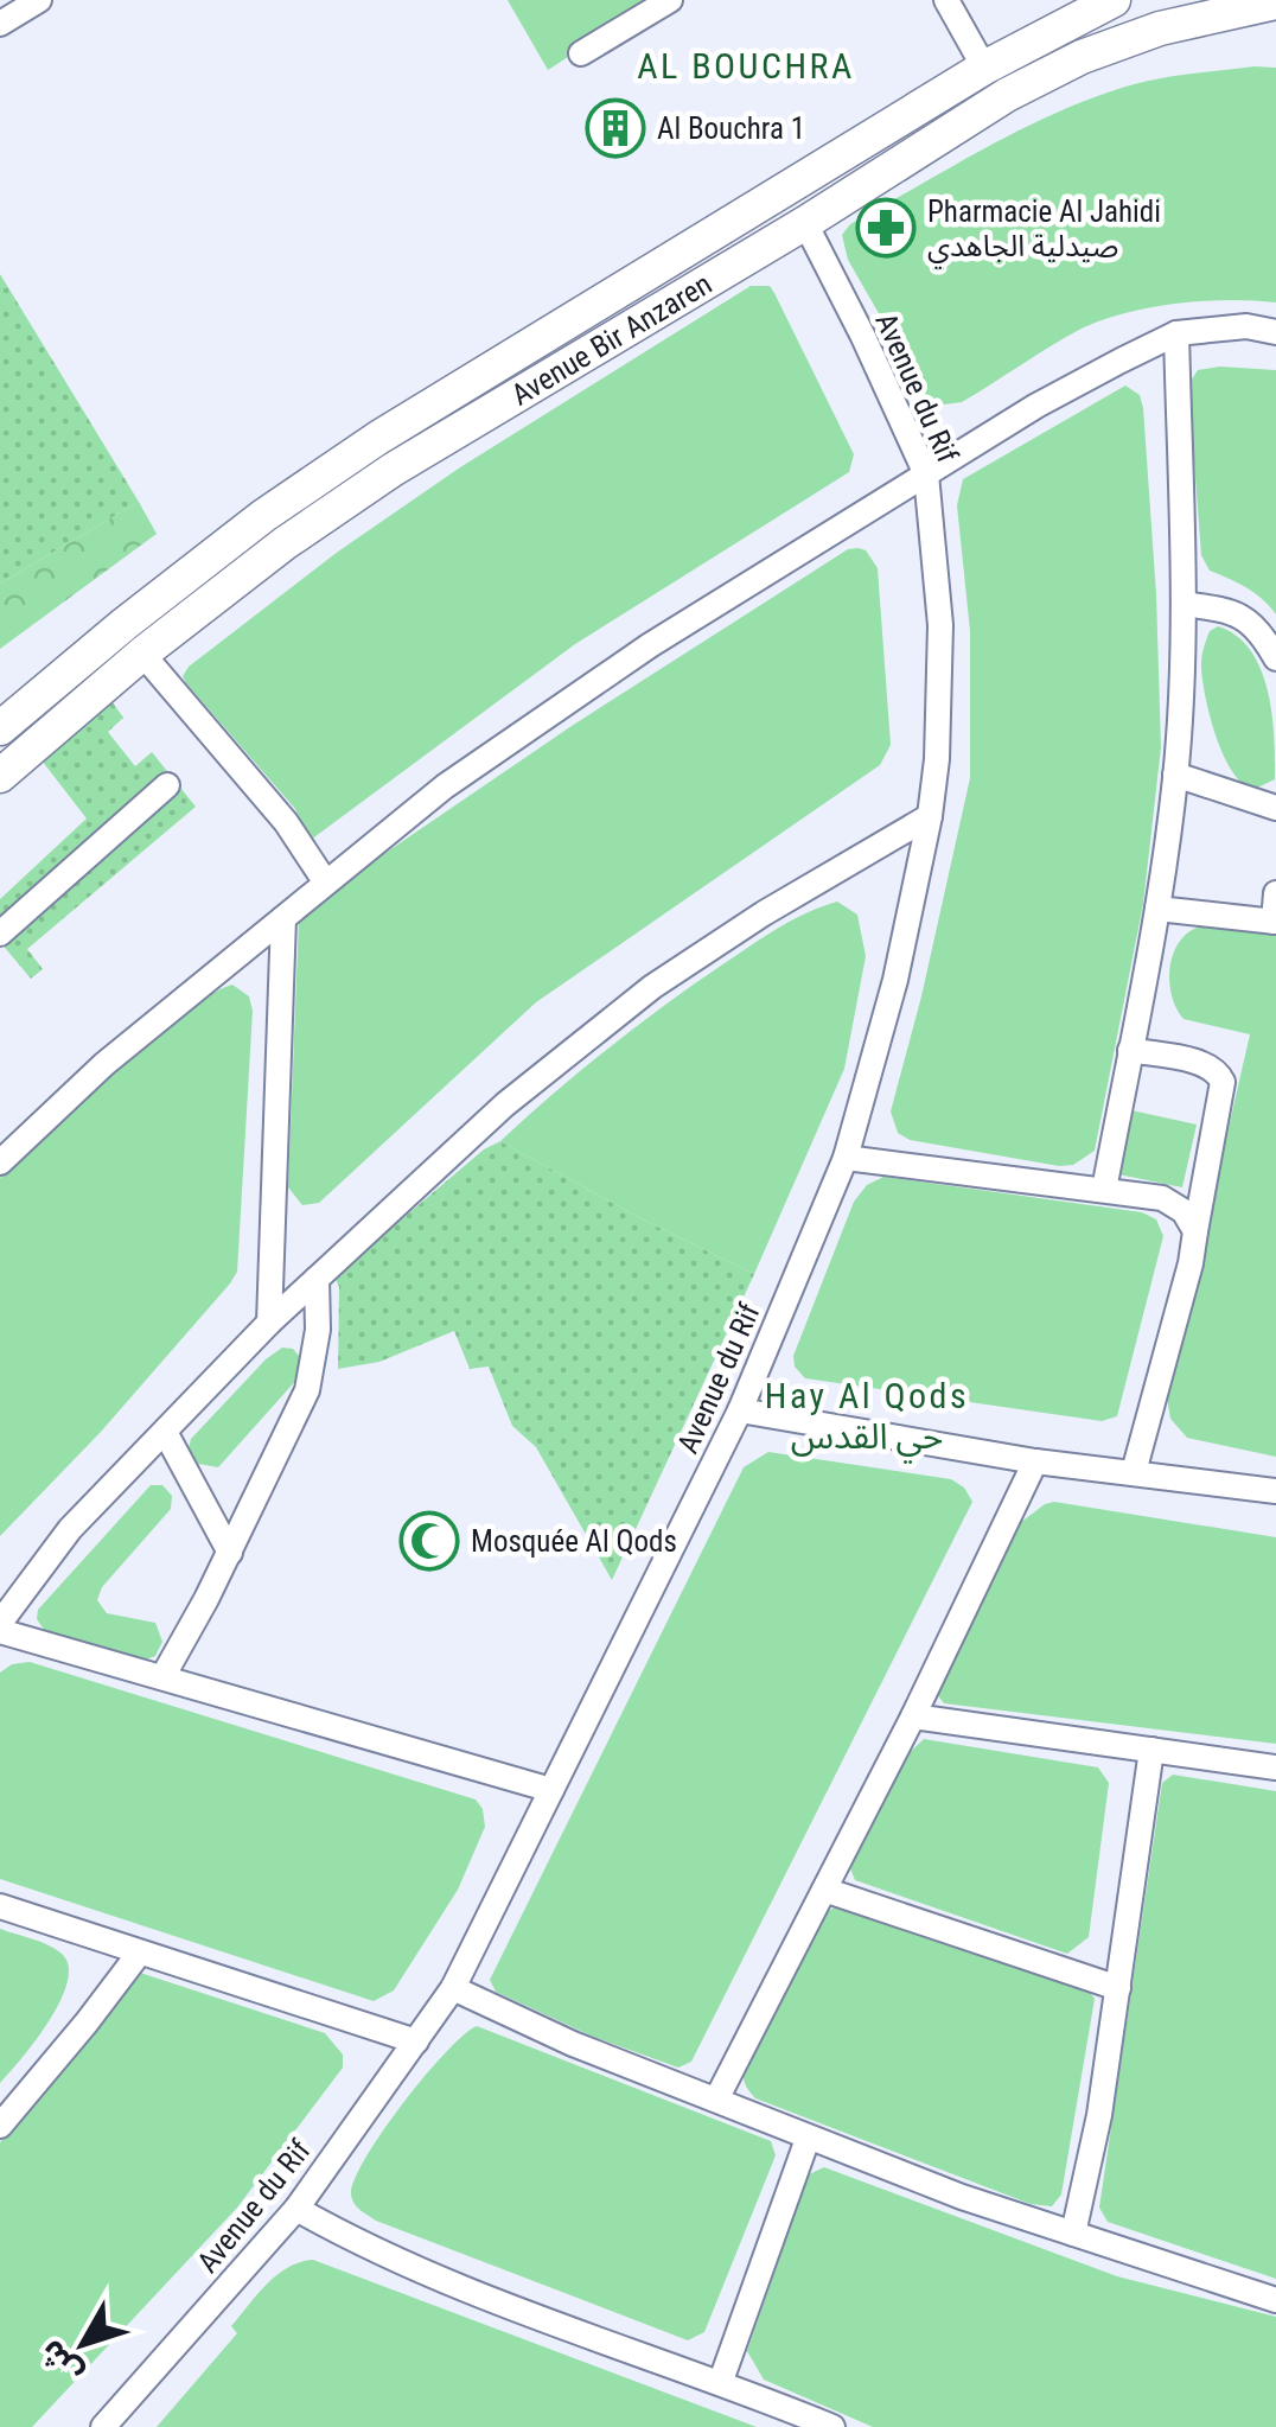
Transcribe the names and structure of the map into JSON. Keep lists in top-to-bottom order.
{
  "streets": {
    "main road": ["Avenue Bir Anzaren"],
    "street": ["Avenue du Rif"]
  },
  "crossings": [
    ["Avenue Bir Anzaren", "Avenue du Rif"]
  ],
  "districts": ["AL BOUCHRA", "Hay Al Qods حي القدس"],
  "places": {
    "building": ["Al Bouchra 1"],
    "pharmacy": ["Pharmacie Al Jahidi صيدلية الجاهدي"],
    "mosque": ["Mosquée Al Qods"]
  },
  "north": "bottom left"
}
